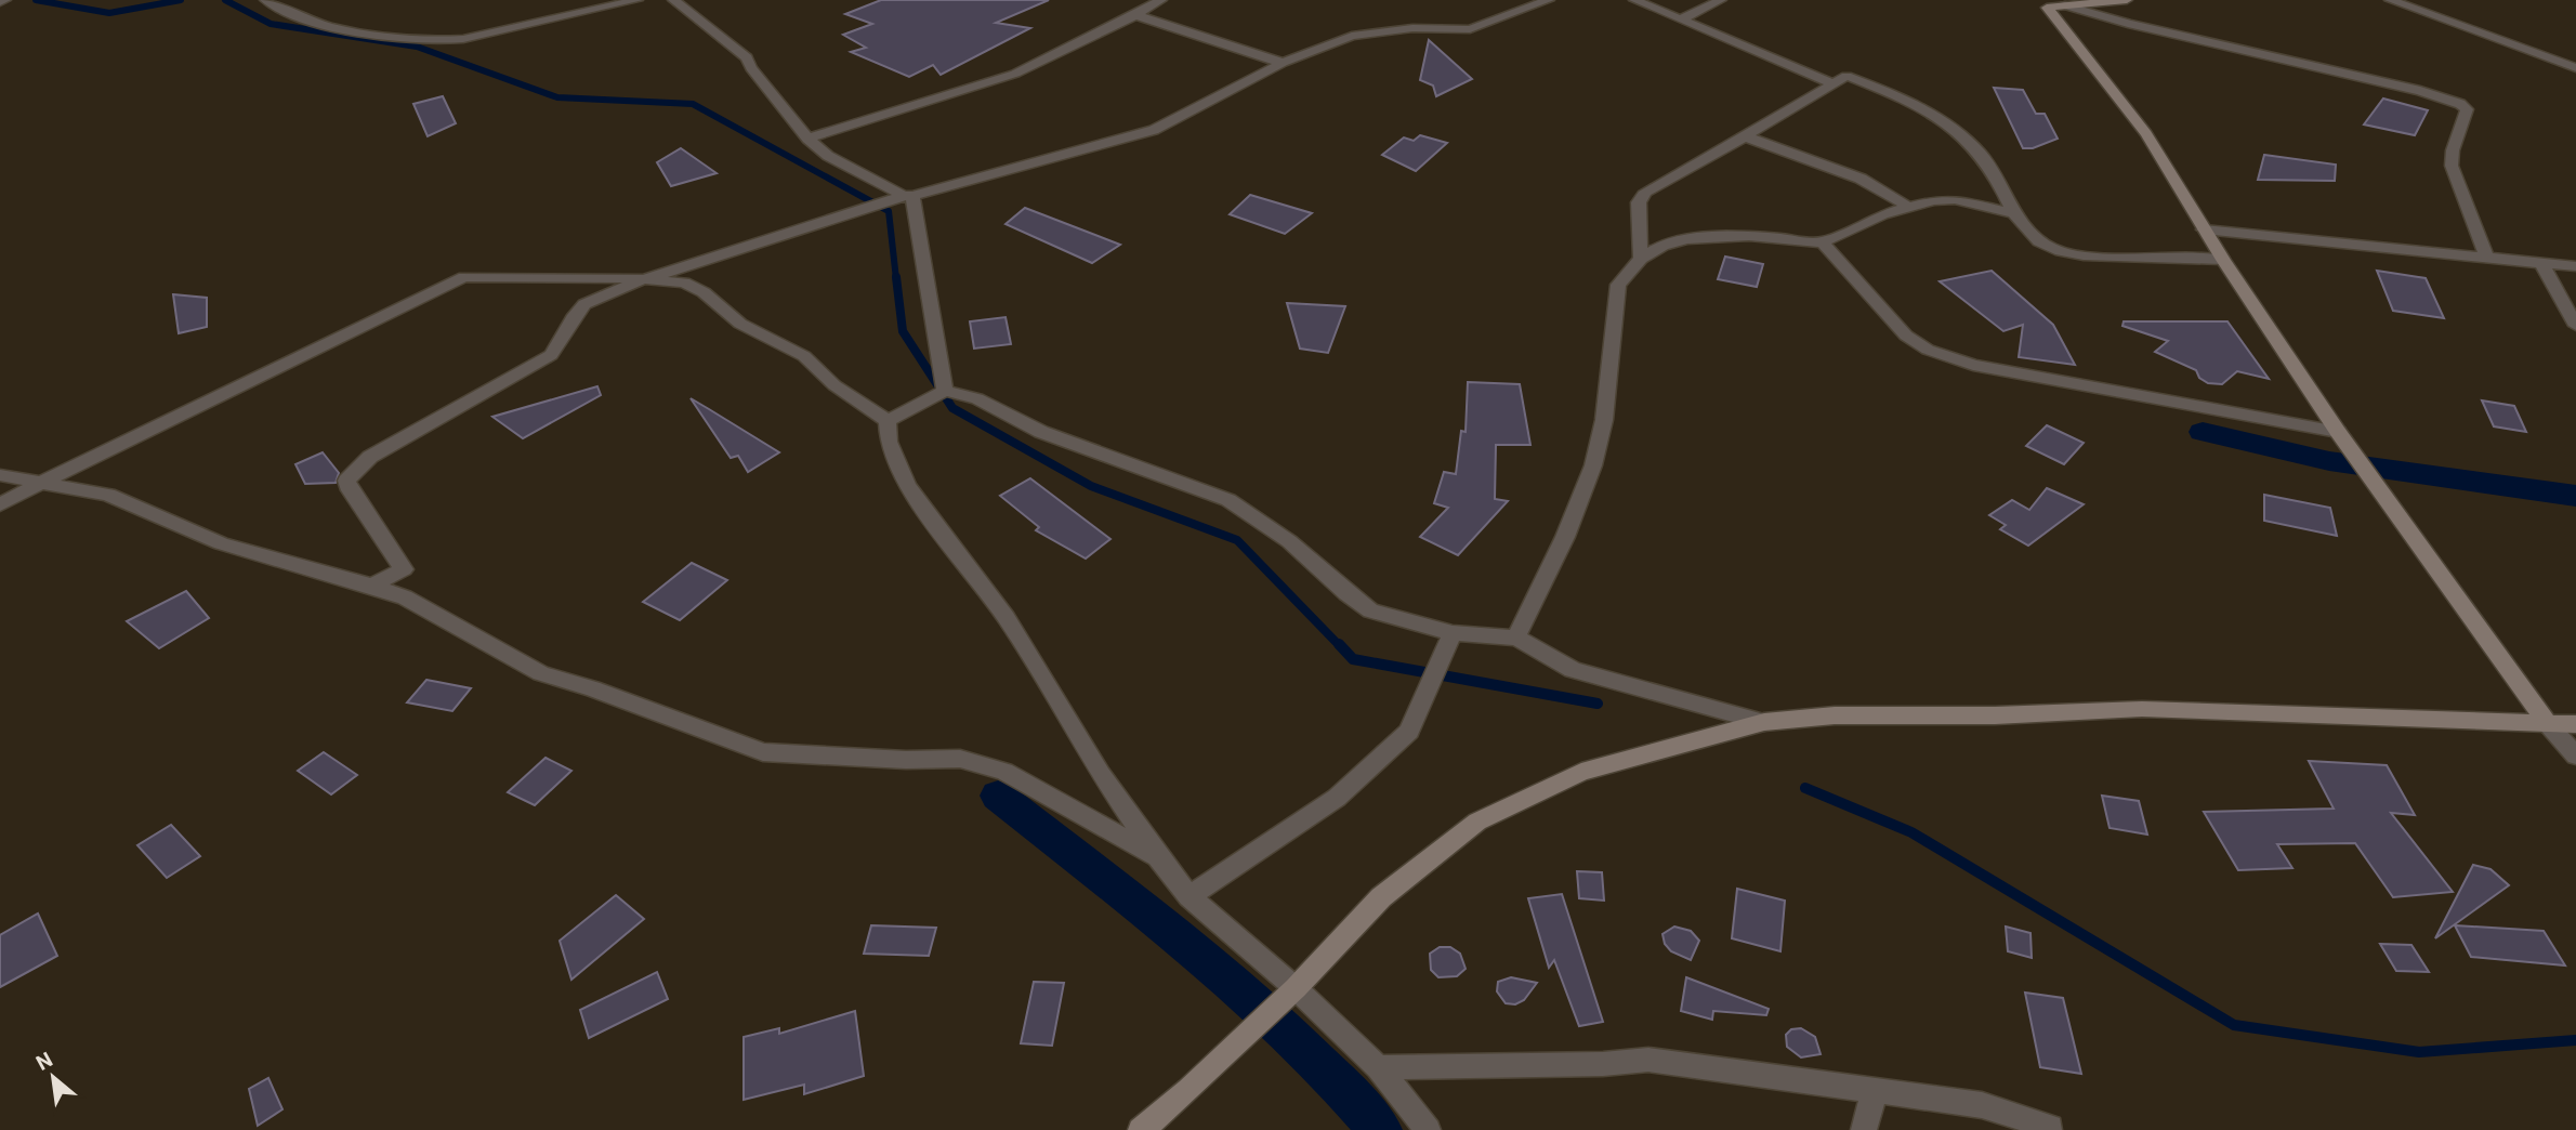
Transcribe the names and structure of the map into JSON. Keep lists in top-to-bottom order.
{
  "north": "top left"
}
